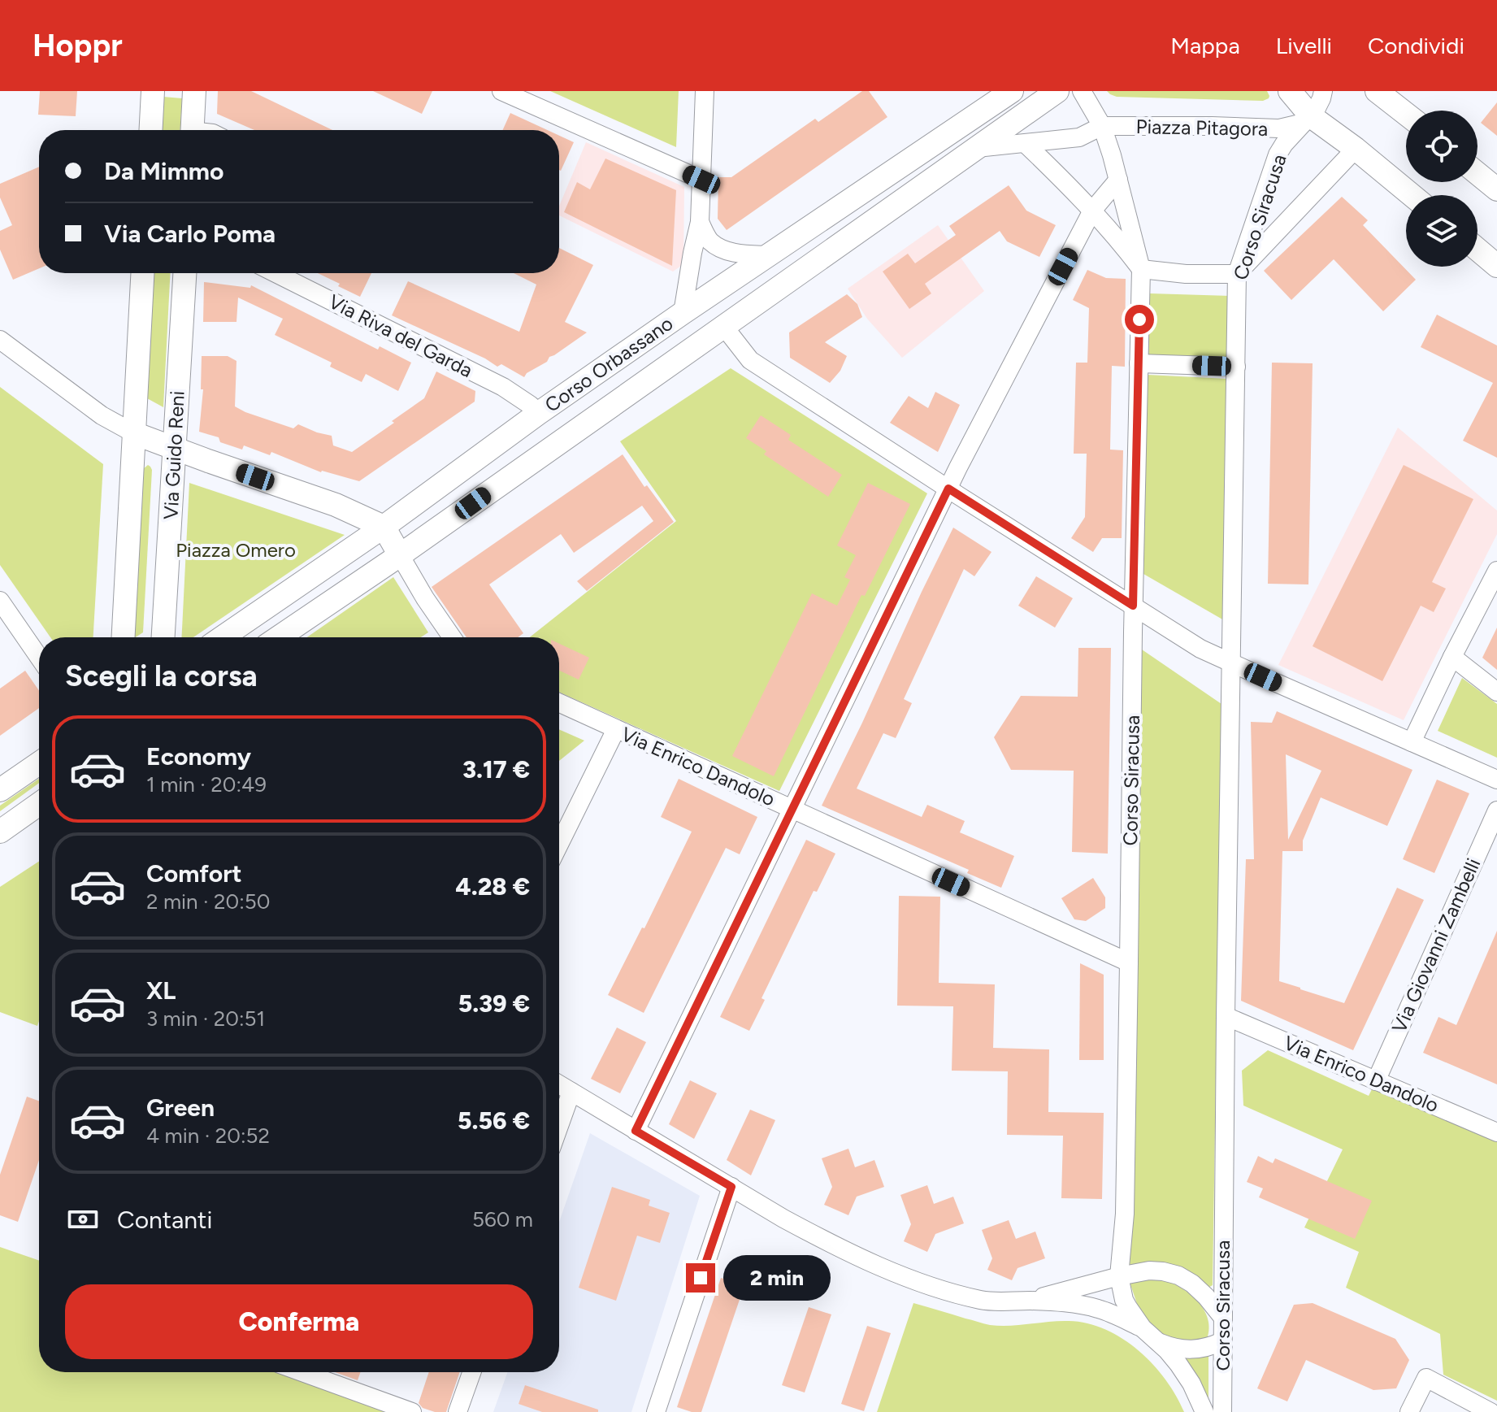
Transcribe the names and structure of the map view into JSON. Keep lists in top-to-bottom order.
{
  "streets": {
    "main road": ["Corso Orbassano", "Via Guido Reni"],
    "street": [
      "Piazza Pitagora",
      "Corso Siracusa",
      "Via Riva del Garda",
      "Via Enrico Dandolo",
      "Via Giovanni Zambelli"
    ]
  },
  "crossings": [
    ["Piazza Pitagora", "Corso Siracusa"],
    ["Corso Siracusa", "Via Enrico Dandolo"],
    ["Via Riva del Garda", "Corso Orbassano"],
    ["Via Enrico Dandolo", "Via Giovanni Zambelli"]
  ],
  "parks": ["Piazza Omero"],
  "page": {
    "header": "Hoppr",
    "nav": ["Mappa", "Livelli", "Condividi"],
    "banner": ["Da Mimmo", "Via Carlo Poma"],
    "heading": "Scegli la corsa",
    "list": [
      {
        "name": "Economy",
        "note": "1 min · 20:49",
        "value": "3.17 €"
      },
      {
        "name": "Comfort",
        "note": "2 min · 20:50",
        "value": "4.28 €"
      },
      {
        "name": "XL",
        "note": "3 min · 20:51",
        "value": "5.39 €"
      },
      {
        "name": "Green",
        "note": "4 min · 20:52",
        "value": "5.56 €"
      }
    ],
    "pay": ["Contanti", "560 m"],
    "bubble": "2 min",
    "buttons": "Conferma"
  }
}
